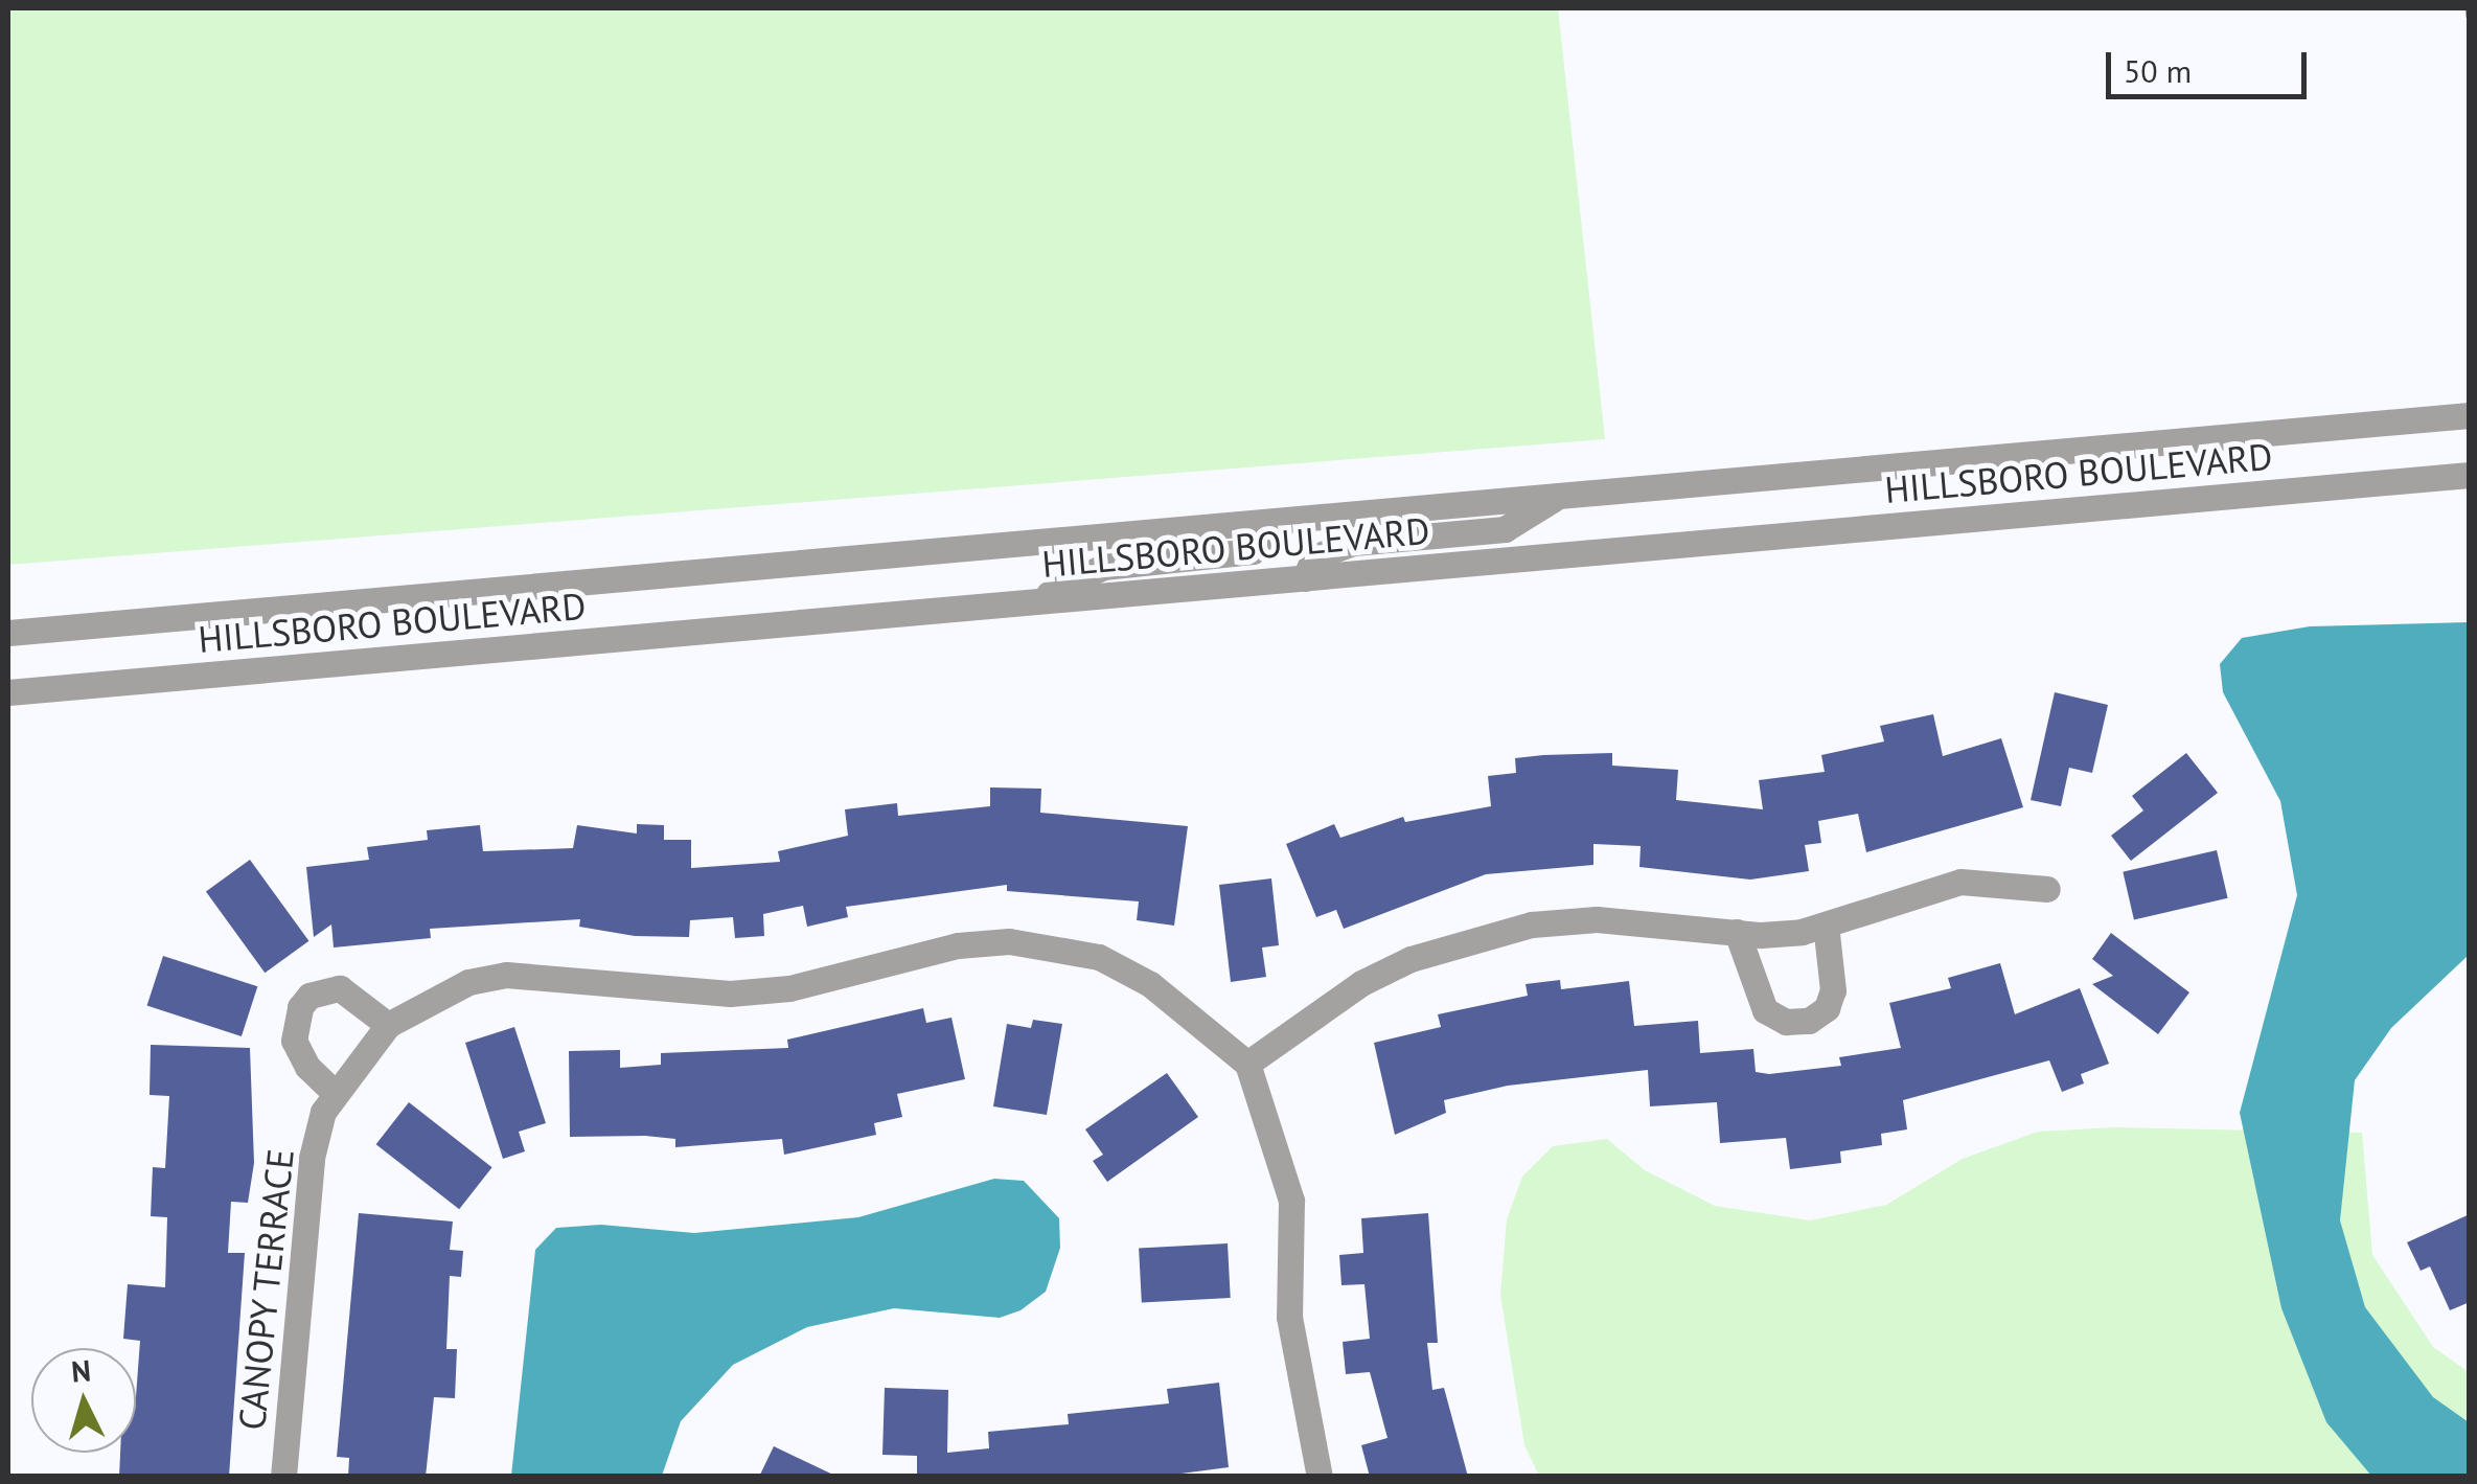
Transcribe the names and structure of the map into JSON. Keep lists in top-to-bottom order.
{
  "streets": {
    "street": ["HILLSBORO BOULEVARD", "CANOPY TERRACE"]
  },
  "scale_bar": "50 m",
  "north": "top"
}
